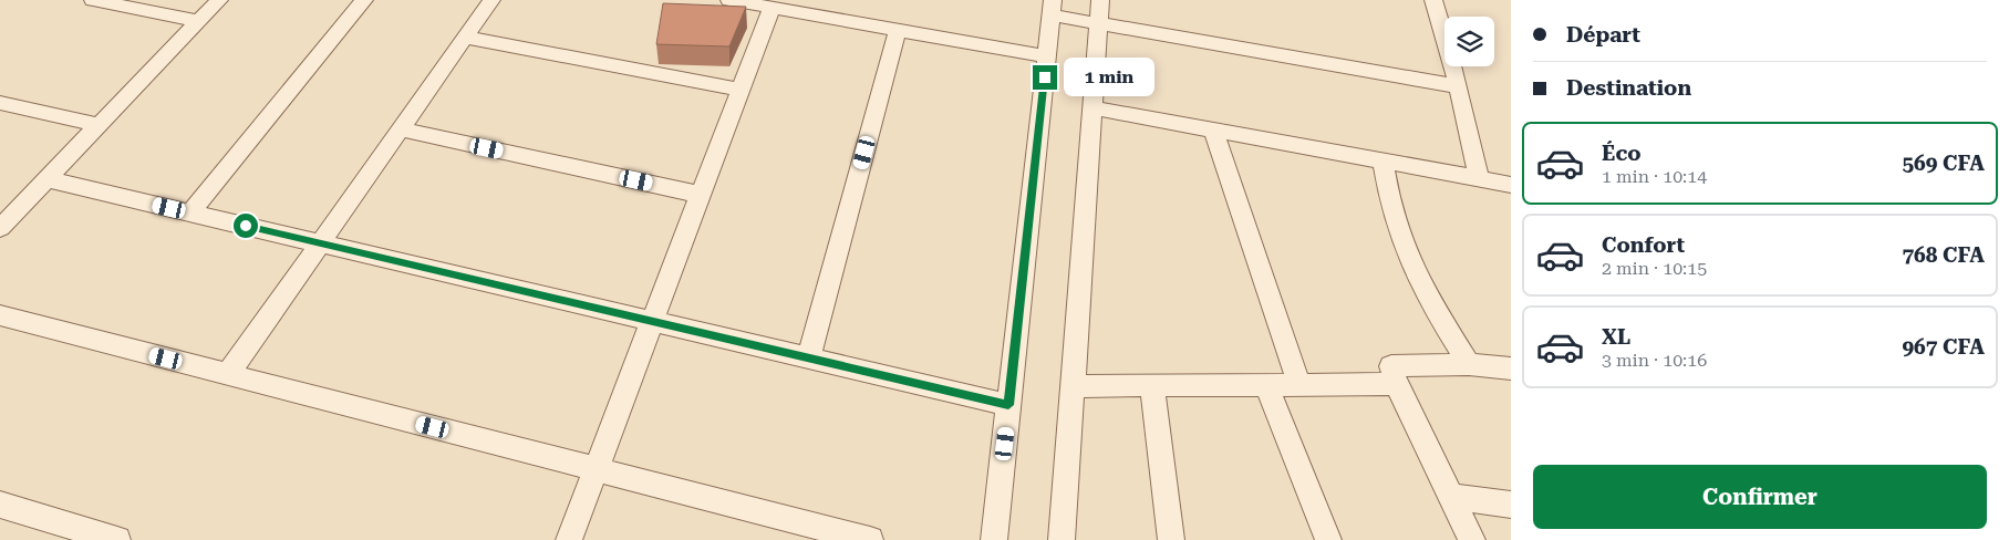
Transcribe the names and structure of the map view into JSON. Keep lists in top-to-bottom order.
{
  "page": {
    "banner": ["Départ", "Destination"],
    "bubble": "1 min",
    "list": [
      {
        "name": "Éco",
        "note": "1 min · 10:14",
        "value": "569 CFA"
      },
      {
        "name": "Confort",
        "note": "2 min · 10:15",
        "value": "768 CFA"
      },
      {
        "name": "XL",
        "note": "3 min · 10:16",
        "value": "967 CFA"
      }
    ],
    "buttons": "Confirmer"
  }
}
